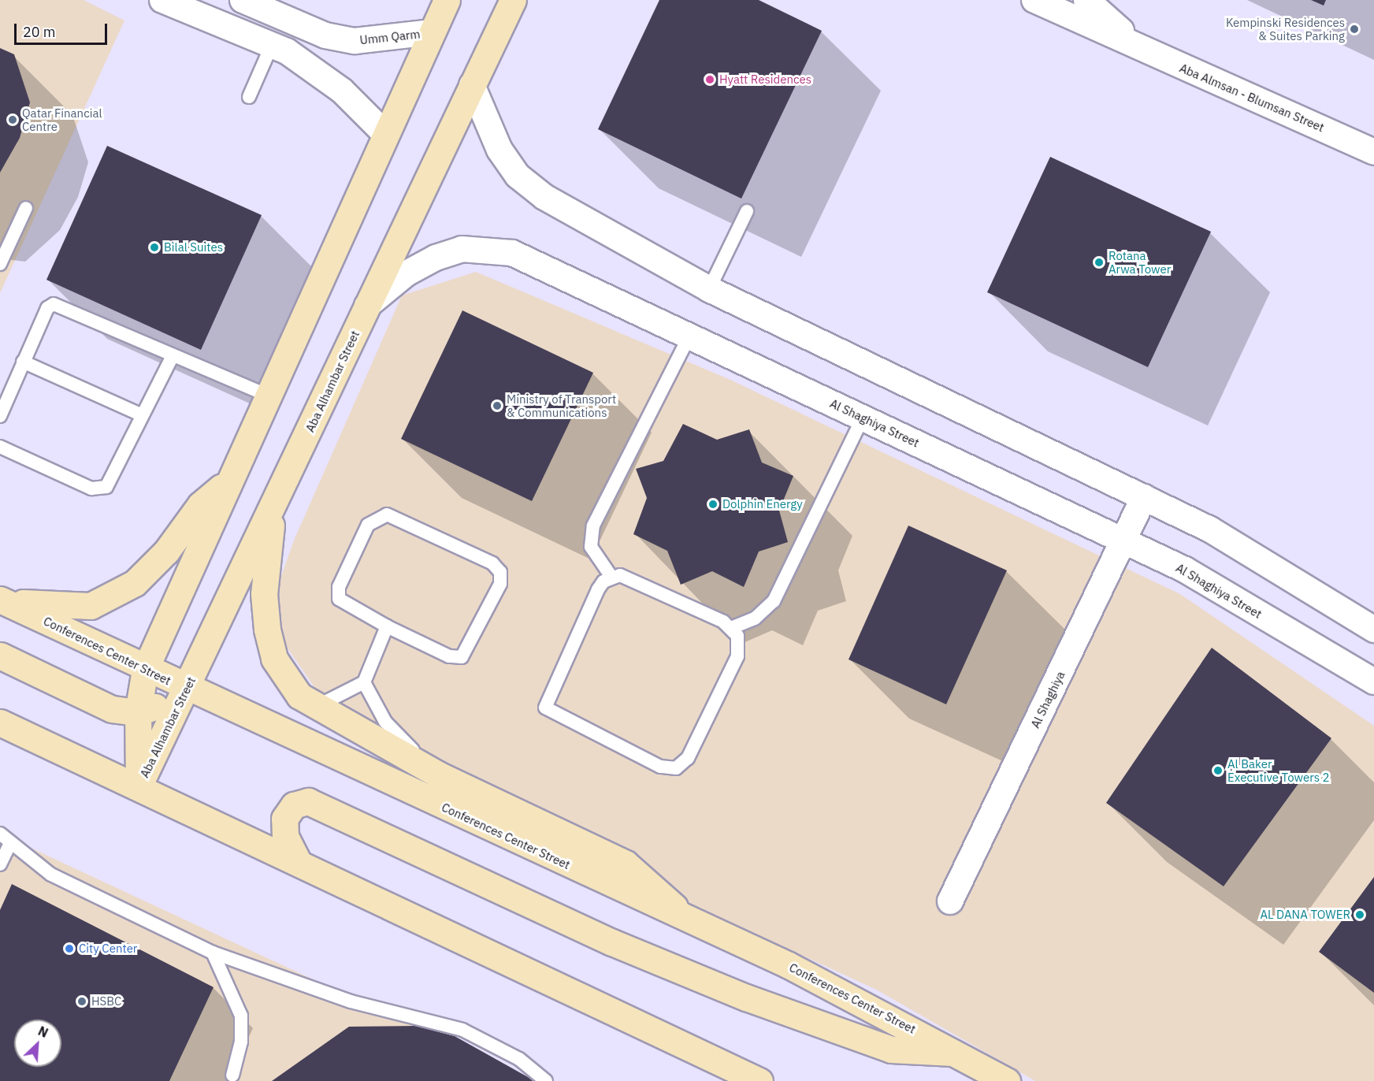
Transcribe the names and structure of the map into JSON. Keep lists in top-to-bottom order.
{
  "streets": {
    "street": [
      "Umm Qarm",
      "Aba Almsan - Blumsan Street",
      "Aba Alhambar Street",
      "Al Shaghiya Street",
      "Conferences Center Street",
      "Al Shaghiya"
    ]
  },
  "crossings": [
    ["Umm Qarm", "Aba Alhambar Street"],
    ["Aba Alhambar Street", "Al Shaghiya Street"],
    ["Aba Alhambar Street", "Conferences Center Street"],
    ["Al Shaghiya Street", "Al Shaghiya"]
  ],
  "places": [
    "Kempinski Residences & Suites Parking",
    "Hyatt Residences",
    "Qatar Financial Centre",
    "Bilal Suites",
    "Rotana Arwa Tower",
    "Ministry of Transport & Communications",
    "Dolphin Energy",
    "Al Baker Executive Towers 2",
    "AL DANA TOWER",
    "City Center",
    "HSBC"
  ],
  "scale_bar": "20 m",
  "north": "top right"
}
